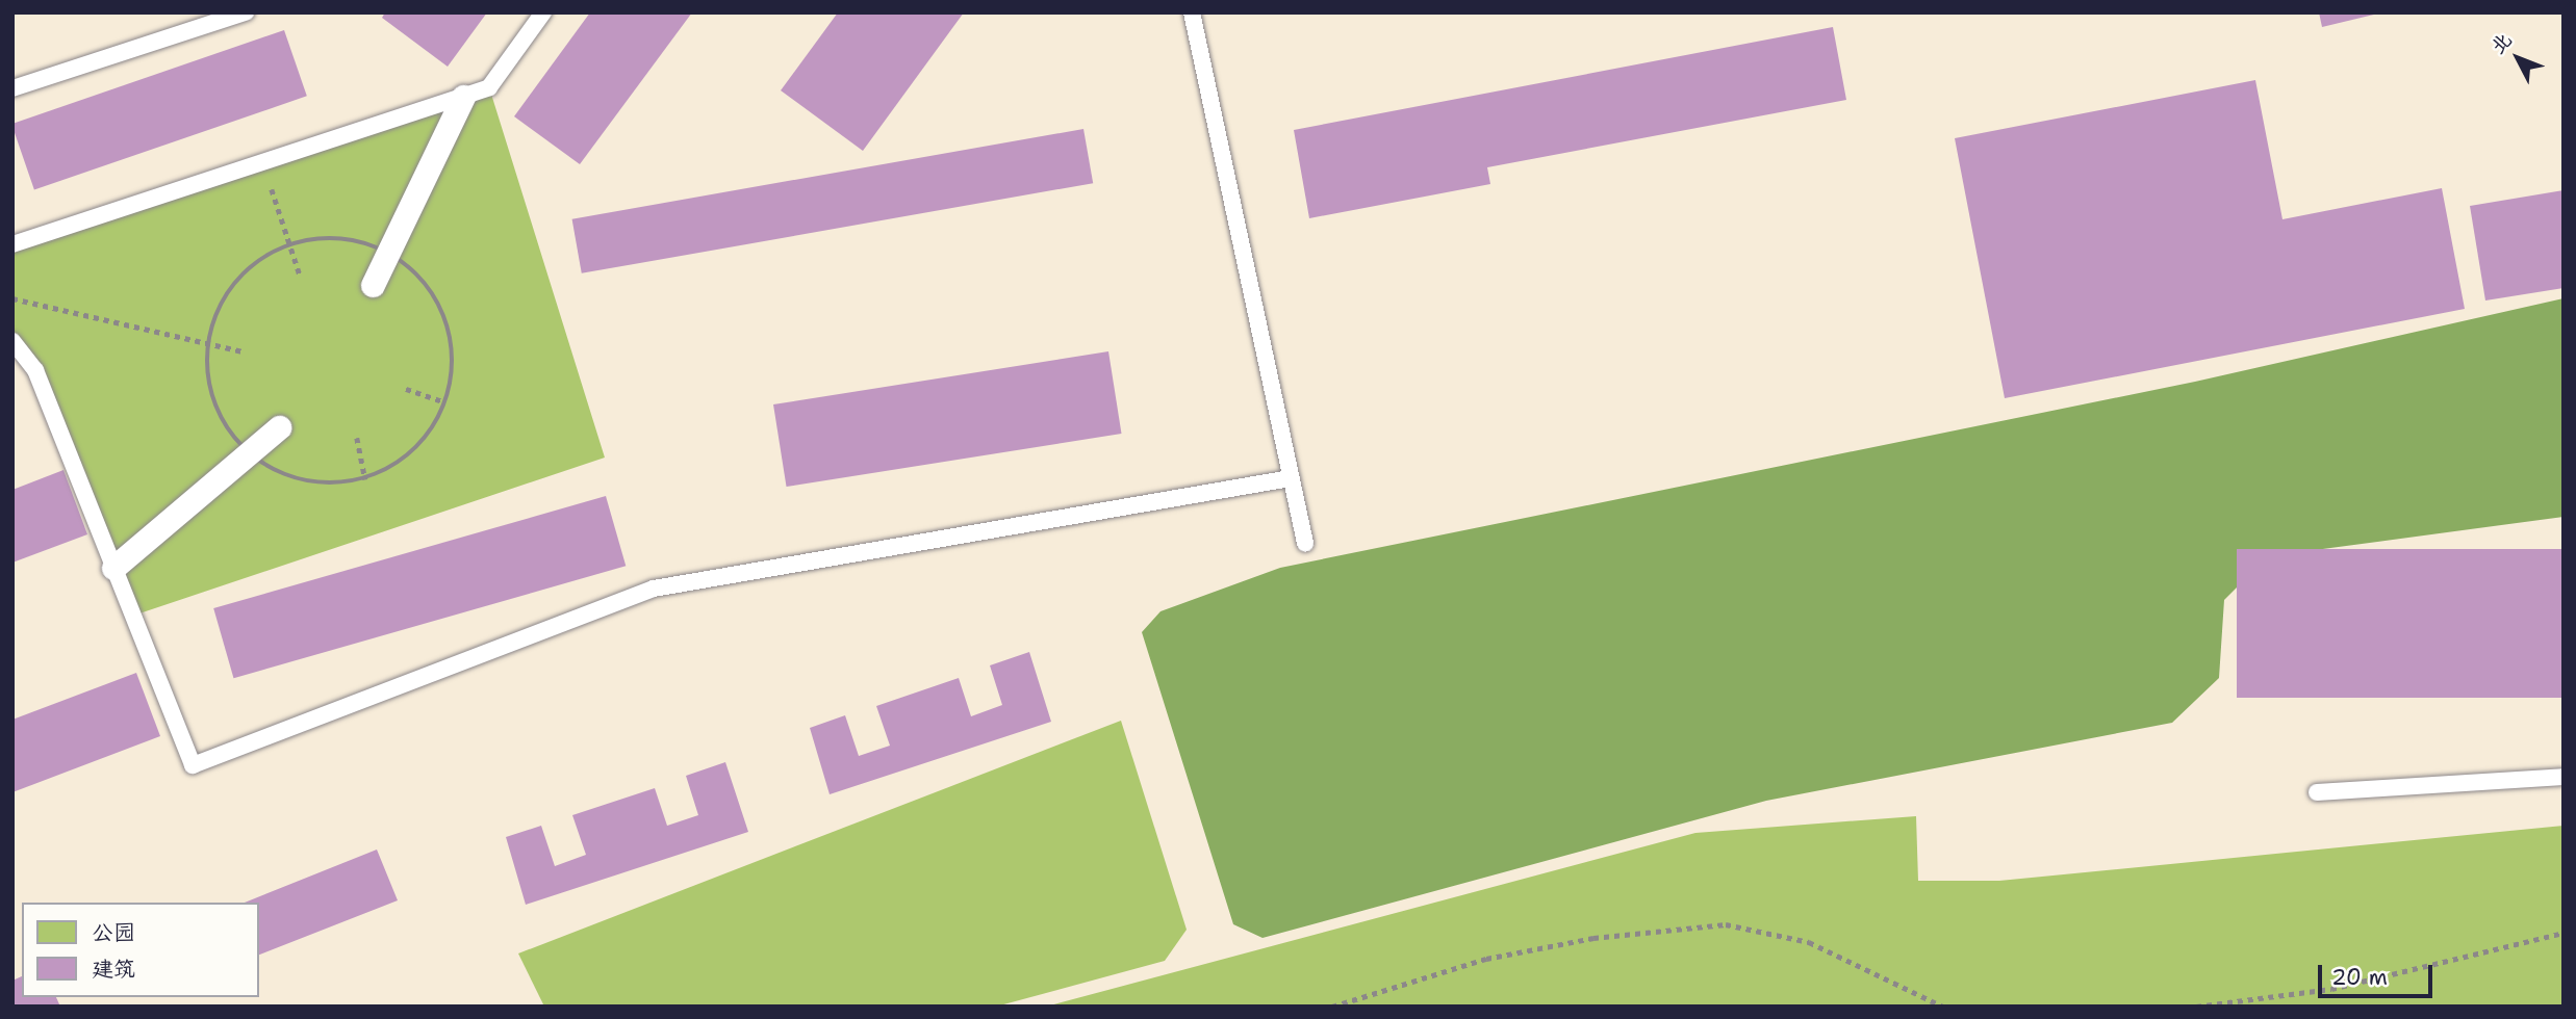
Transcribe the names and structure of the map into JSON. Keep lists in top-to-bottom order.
{
  "legend": ["公园", "建筑"],
  "scale_bar": "20 m",
  "north": "top left"
}
